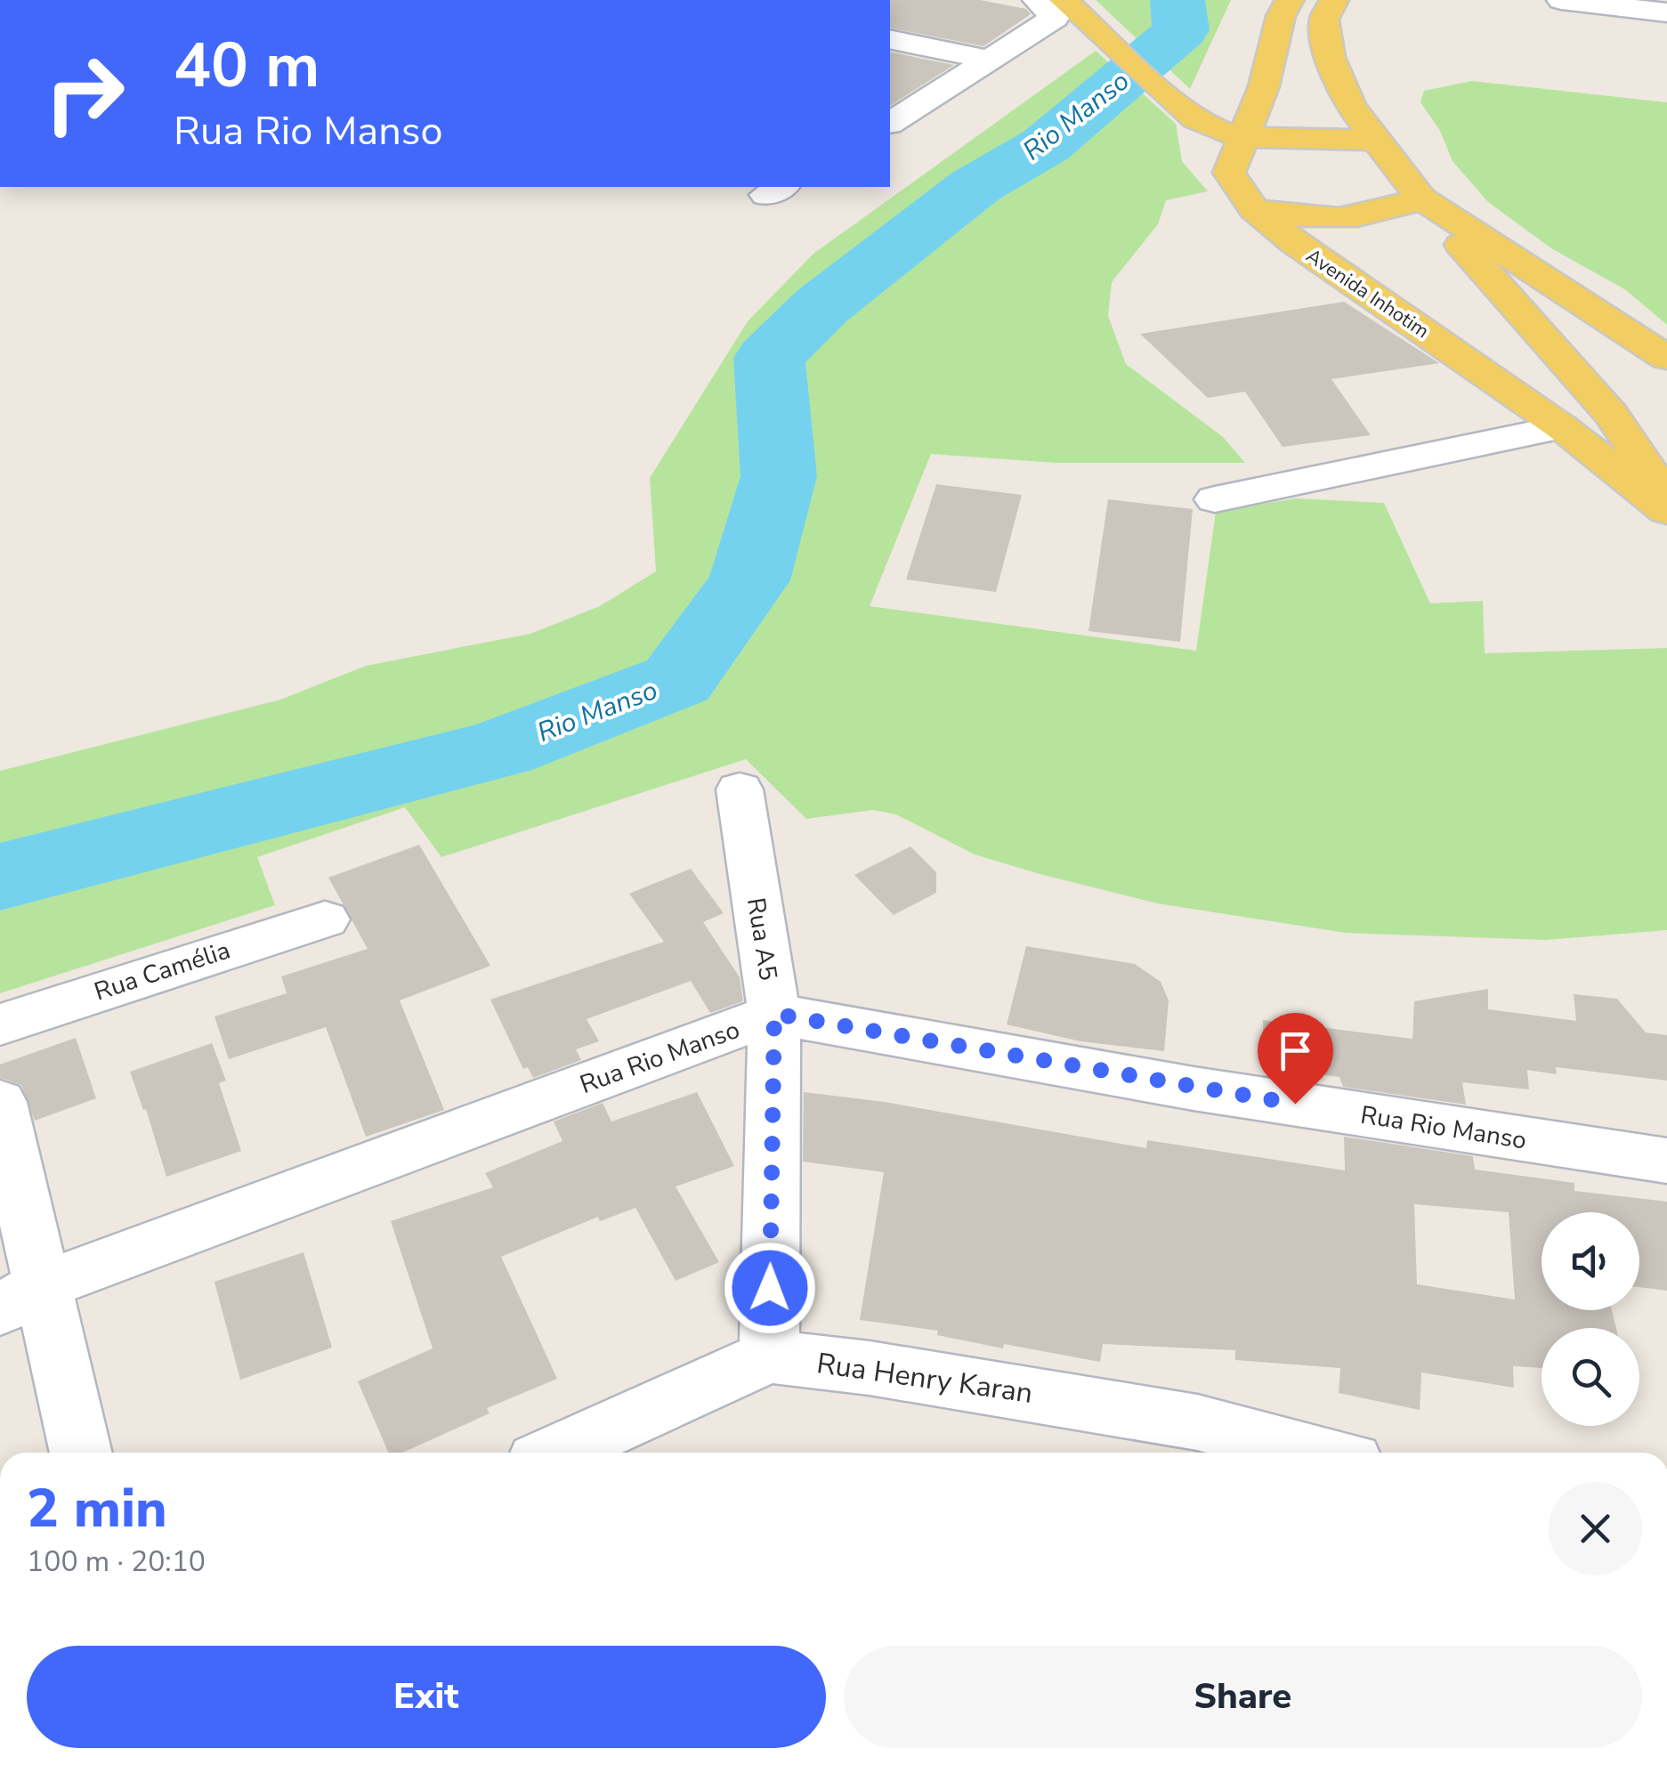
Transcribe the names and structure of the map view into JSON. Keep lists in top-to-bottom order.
{
  "streets": {
    "main road": ["Avenida Inhotim"],
    "street": [
      "Rua A5",
      "Rua Camélia",
      "Rua Rio Manso",
      "Rua Henry Karan"
    ]
  },
  "crossings": [
    ["Rua A5", "Rua Rio Manso"],
    ["Rua A5", "Rua Henry Karan"]
  ],
  "water": ["Rio Manso"],
  "page": {
    "turn": ["40 m", "Rua Rio Manso"],
    "heading": ["2 min", "100 m · 20:10"],
    "buttons": ["Exit", "Share"]
  }
}
